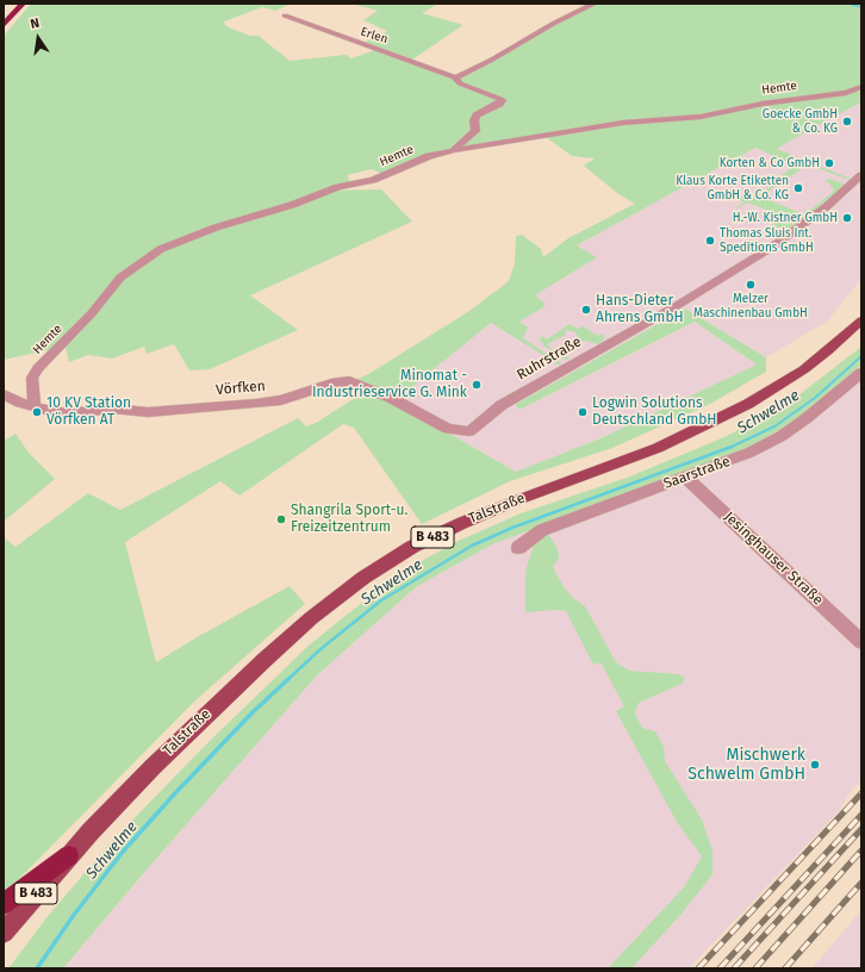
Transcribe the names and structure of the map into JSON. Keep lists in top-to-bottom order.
{
  "streets": {
    "main road": ["Talstraße", "B 483"],
    "street": [
      "Erlen",
      "Hemte",
      "Ruhrstraße",
      "Vörfken",
      "Saarstraße",
      "Jesinghauser Straße"
    ]
  },
  "crossings": [
    ["Erlen", "Hemte"],
    ["Hemte", "Vörfken"],
    ["Ruhrstraße", "Vörfken"],
    ["Saarstraße", "Jesinghauser Straße"],
    ["Talstraße", "B 483"]
  ],
  "water": ["Schwelme"],
  "places": [
    "Goecke GmbH & Co. KG",
    "Korten & Co GmbH",
    "Klaus Korte Etiketten GmbH & Co. KG",
    "H.-W. Kistner GmbH",
    "Thomas Sluis Int. Speditions GmbH",
    "Melzer Maschinenbau GmbH",
    "Hans-Dieter Ahrens GmbH",
    "Minomat - Industrieservice G. Mink",
    "10 KV Station Vörfken AT",
    "Logwin Solutions Deutschland GmbH",
    "Shangrila Sport-u. Freizeitzentrum",
    "Mischwerk Schwelm GmbH"
  ],
  "north": "top"
}
